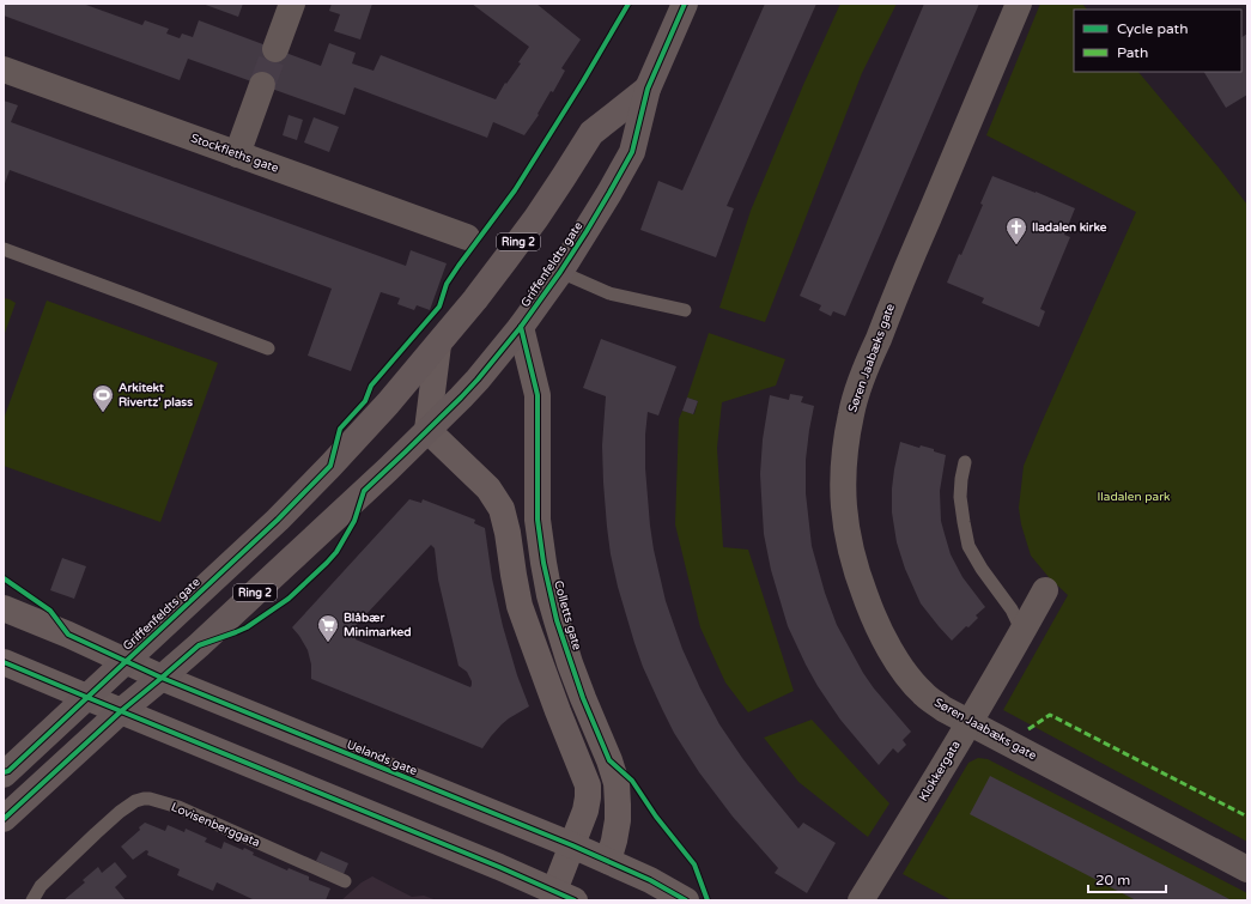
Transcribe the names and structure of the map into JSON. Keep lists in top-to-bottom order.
{
  "streets": {
    "main road": [
      "Ring 2",
      "Griffenfeldts gate",
      "Colletts gate",
      "Uelands gate"
    ],
    "street": ["Stockfleths gate", "Søren Jaabæks gate", "Klokkergata"],
    "lane": ["Lovisenberggata"]
  },
  "crossings": [
    ["Griffenfeldts gate", "Colletts gate"],
    ["Griffenfeldts gate", "Uelands gate"],
    ["Søren Jaabæks gate", "Klokkergata"],
    ["Colletts gate", "Uelands gate"]
  ],
  "parks": ["Iladalen park"],
  "places": {
    "church": ["Iladalen kirke"],
    "sports": ["Arkitekt Rivertz' plass"],
    "supermarket": ["Blåbær Minimarked"]
  },
  "legend": ["Cycle path", "Path"],
  "scale_bar": "20 m"
}
